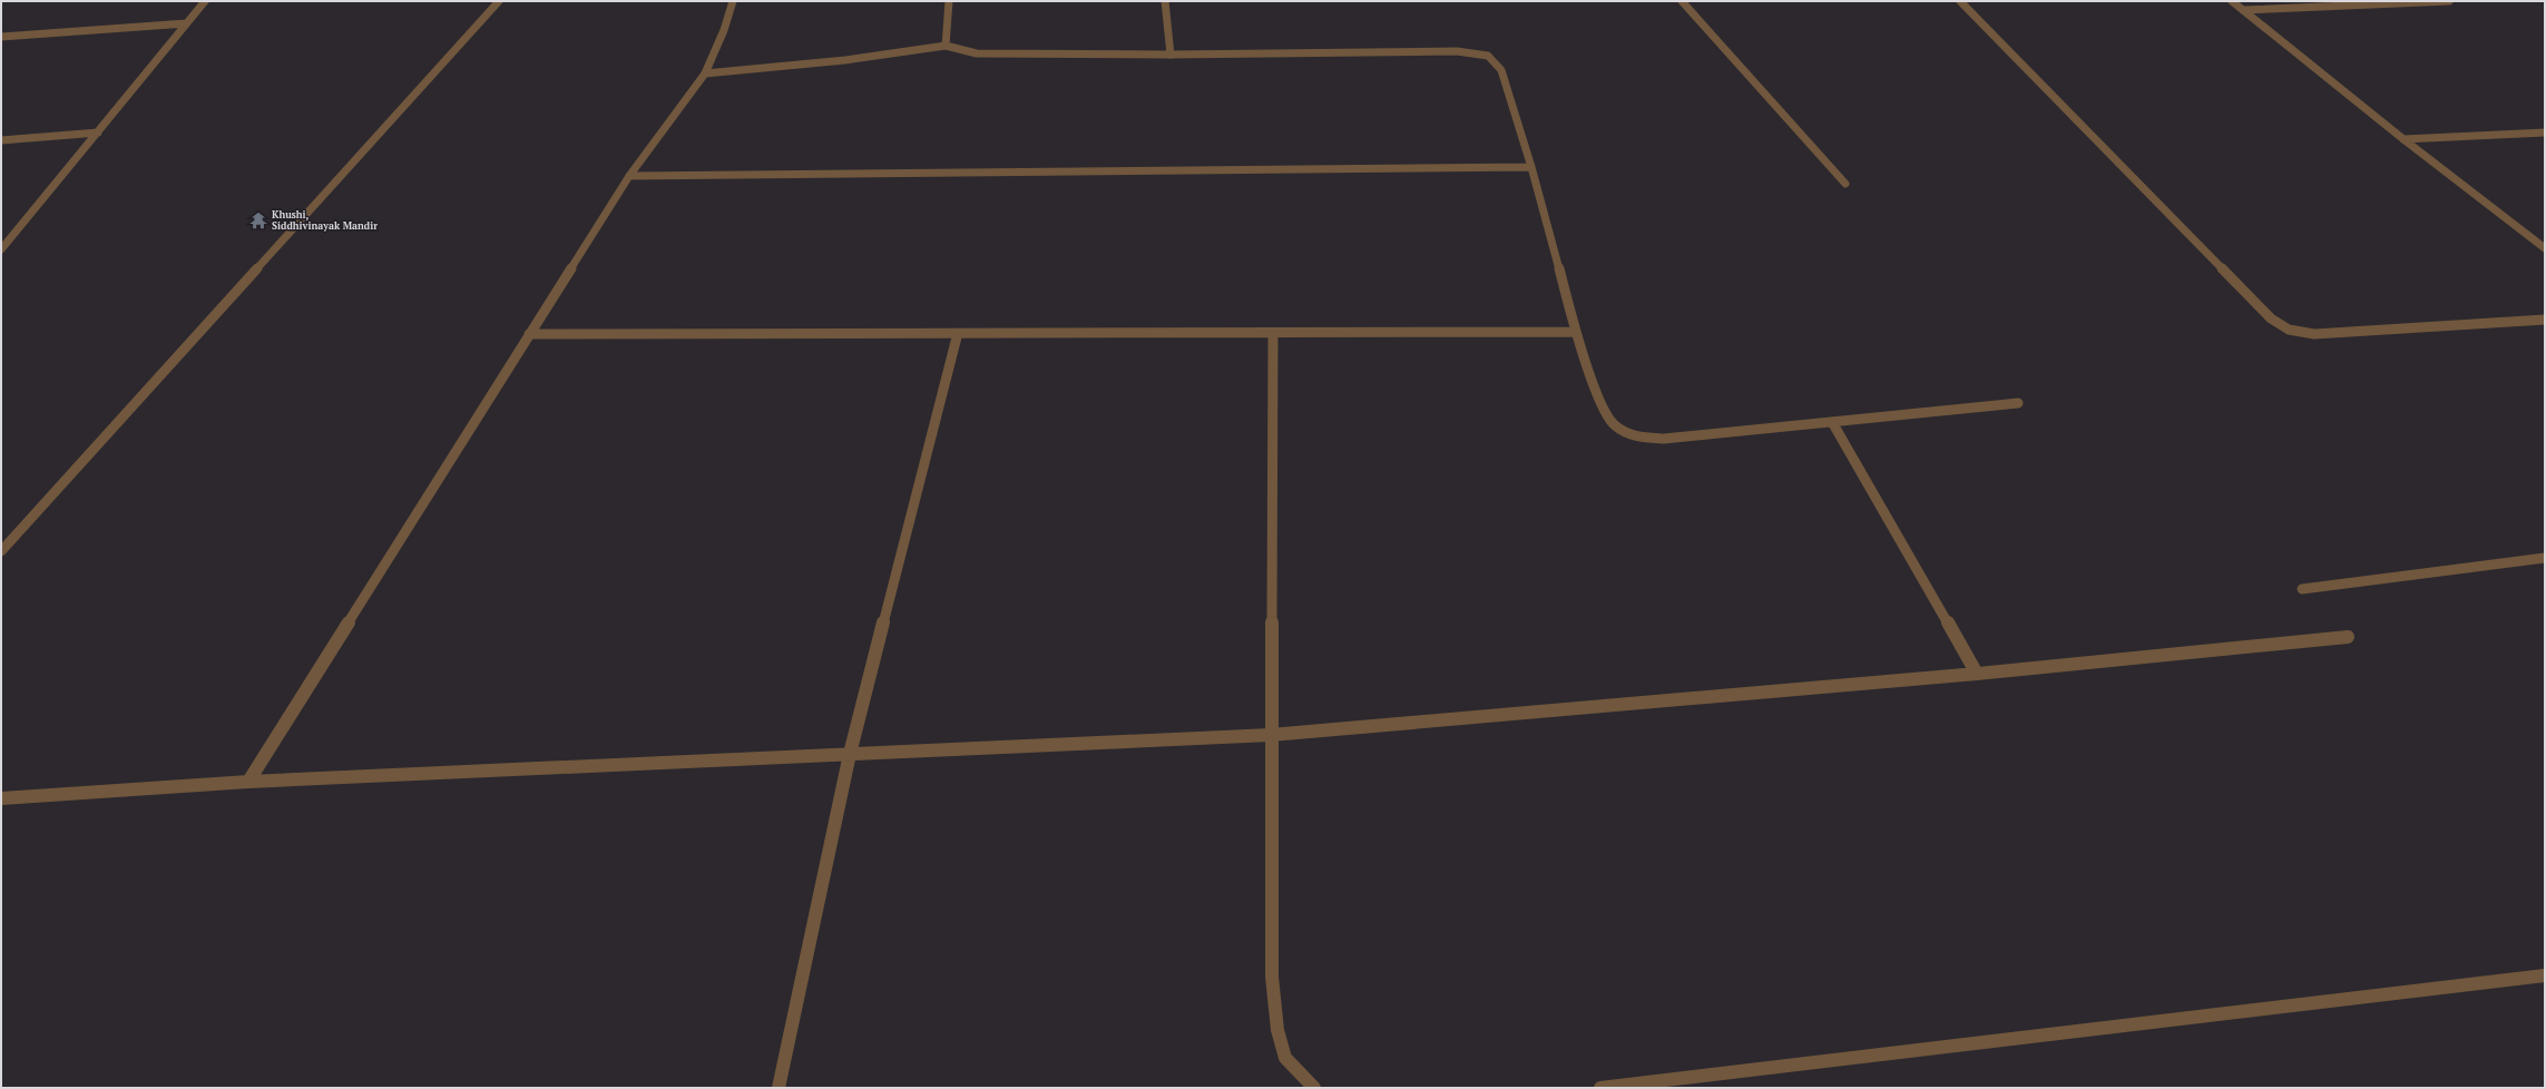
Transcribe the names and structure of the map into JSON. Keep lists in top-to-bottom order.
{
  "places": {
    "temple": ["Khushi, Siddhivinayak Mandir"]
  }
}
